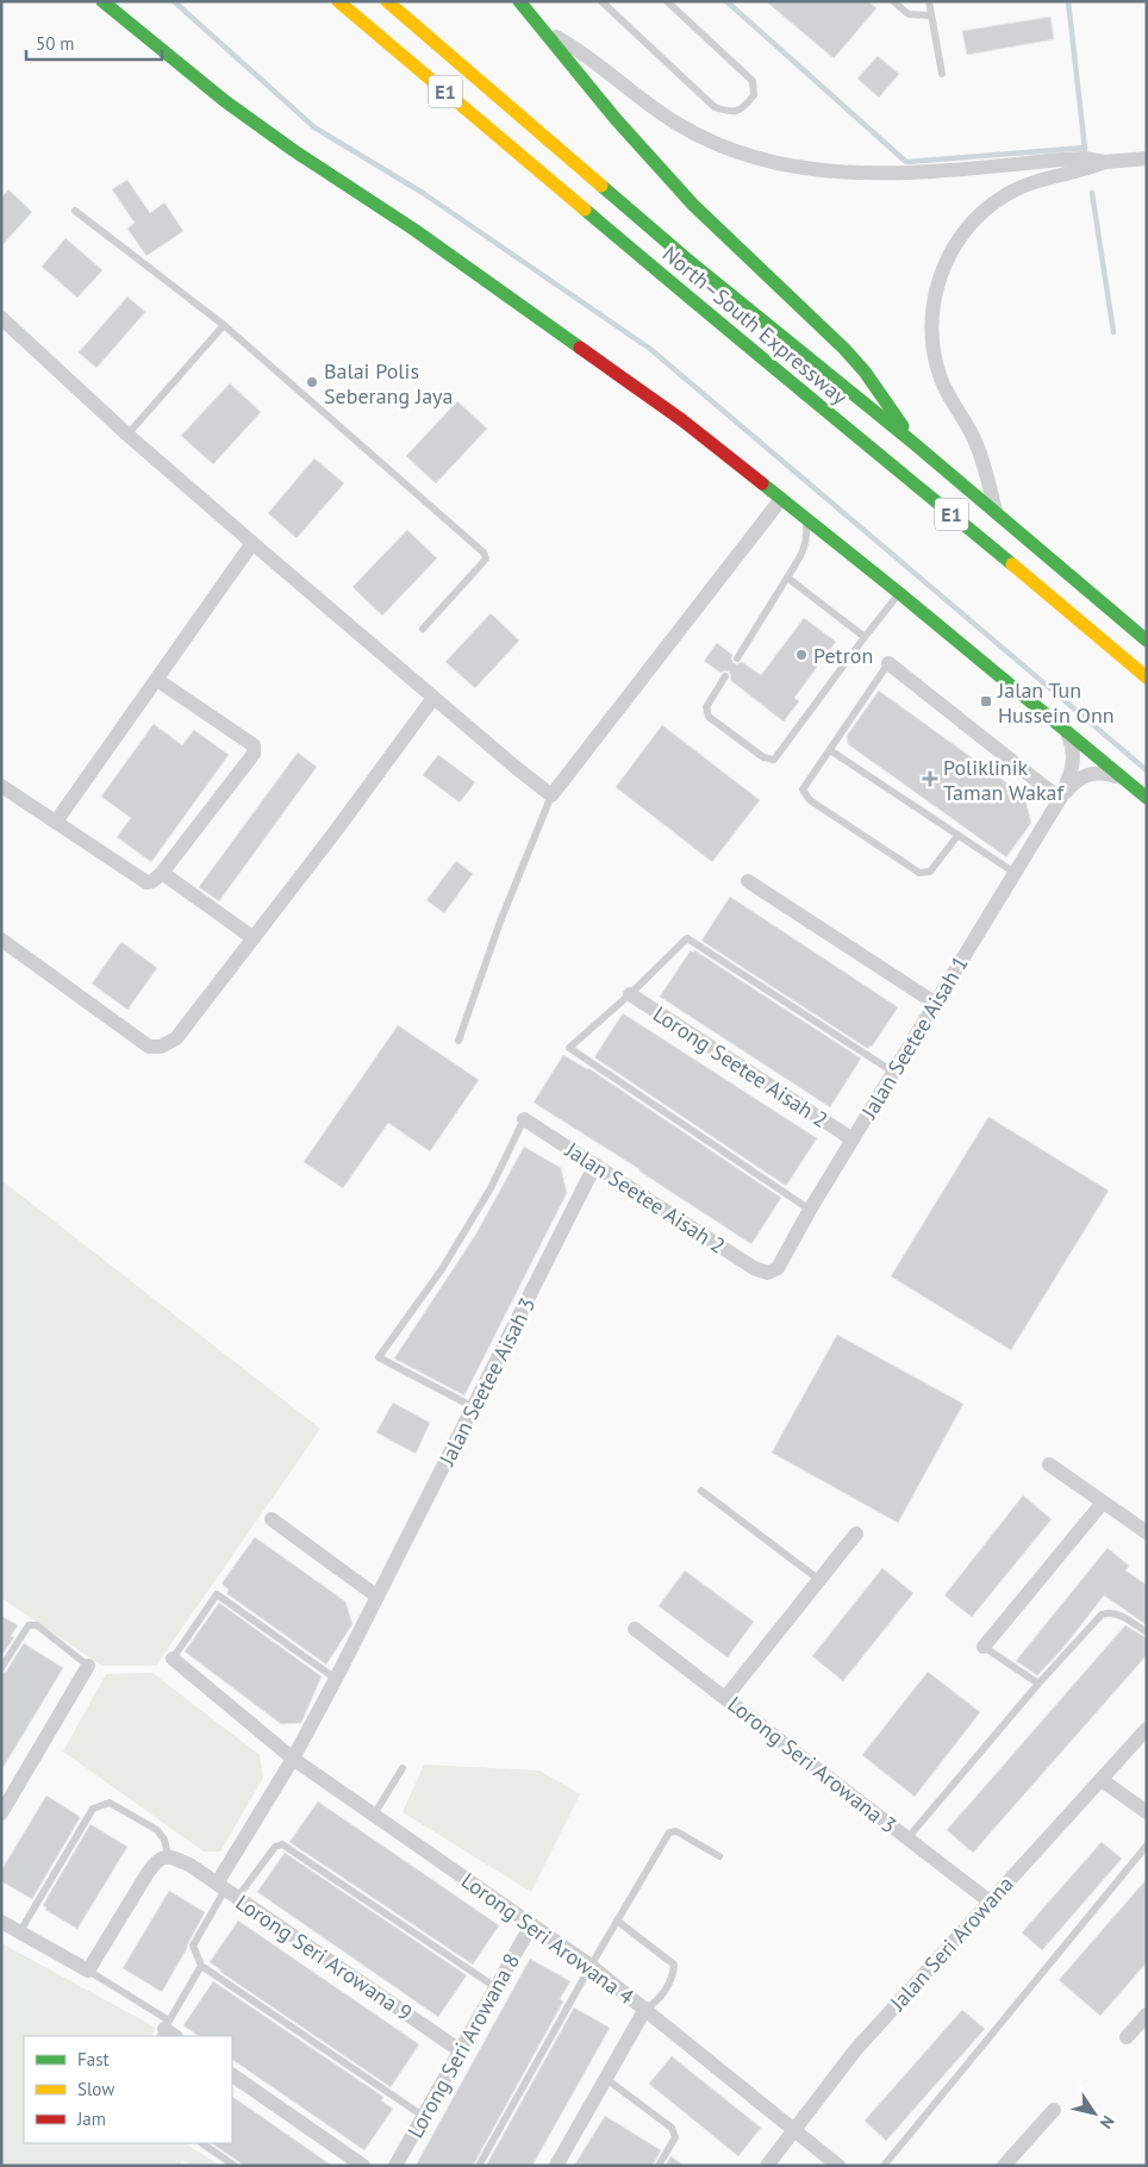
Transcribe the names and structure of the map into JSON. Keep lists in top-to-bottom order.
{
  "streets": {
    "highway": ["E1", "North–South Expressway"],
    "street": [
      "Jalan Seetee Aisah 1",
      "Lorong Seetee Aisah 2",
      "Jalan Seetee Aisah 2",
      "Jalan Seetee Aisah 3",
      "Lorong Seri Arowana 3",
      "Lorong Seri Arowana 4",
      "Jalan Seri Arowana",
      "Lorong Seri Arowana 9",
      "Lorong Seri Arowana 8"
    ]
  },
  "crossings": [
    ["Jalan Seetee Aisah 1", "Lorong Seetee Aisah 2"],
    ["Jalan Seetee Aisah 1", "Jalan Seetee Aisah 2"],
    ["Jalan Seetee Aisah 2", "Jalan Seetee Aisah 3"],
    ["Jalan Seetee Aisah 3", "Lorong Seri Arowana 4"],
    ["Jalan Seetee Aisah 3", "Lorong Seri Arowana 9"],
    ["Lorong Seri Arowana 3", "Jalan Seri Arowana"],
    ["Lorong Seri Arowana 4", "Jalan Seri Arowana"],
    ["Lorong Seri Arowana 4", "Lorong Seri Arowana 8"],
    ["Lorong Seri Arowana 9", "Lorong Seri Arowana 8"]
  ],
  "places": {
    "other": ["Balai Polis Seberang Jaya", "Petron"],
    "transit": ["Jalan Tun Hussein Onn"],
    "health": ["Poliklinik Taman Wakaf"]
  },
  "legend": ["Fast", "Slow", "Jam"],
  "scale_bar": "50 m",
  "north": "bottom right"
}
